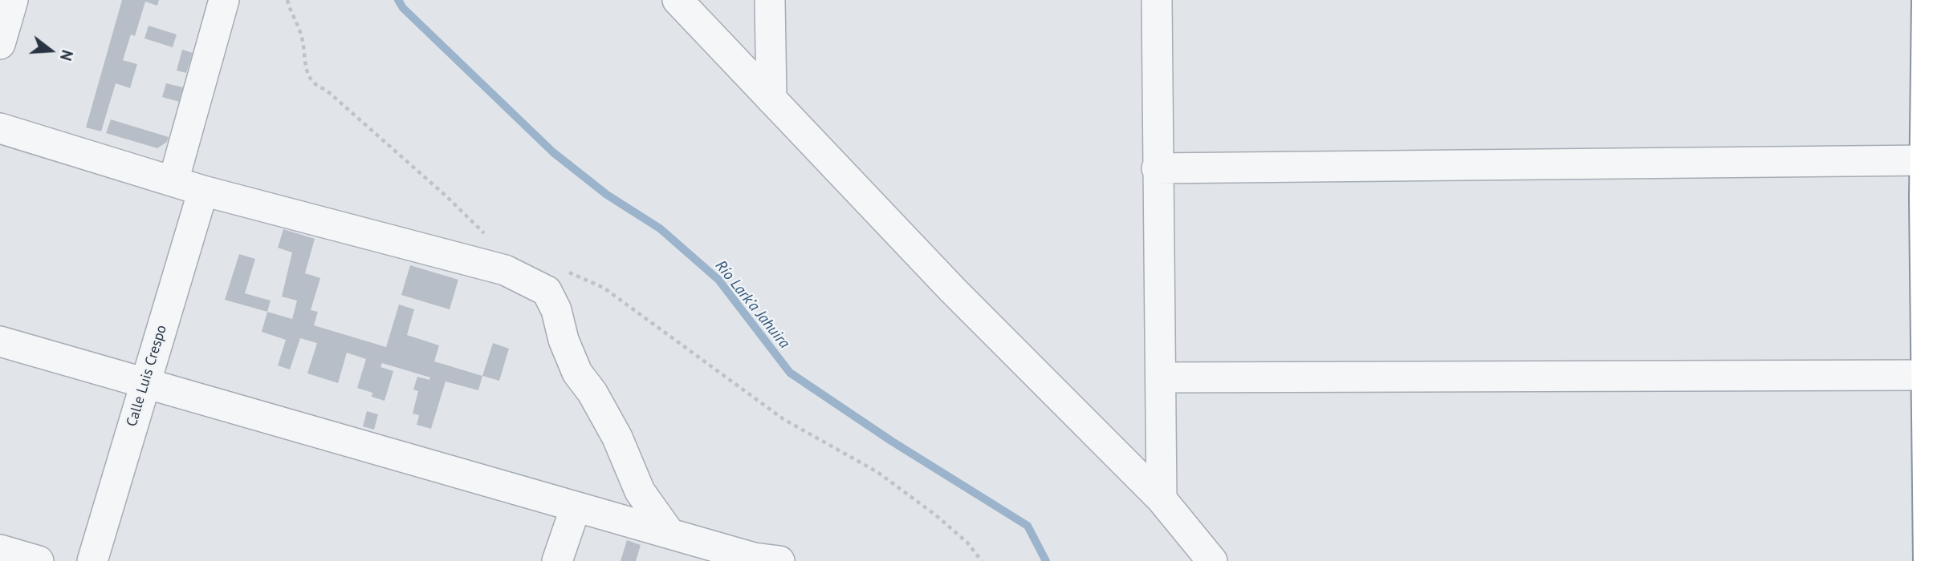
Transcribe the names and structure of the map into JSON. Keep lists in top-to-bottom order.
{
  "streets": {
    "street": ["Calle Luis Crespo"]
  },
  "water": ["Río Lark’a Jahuira"],
  "north": "right"
}
